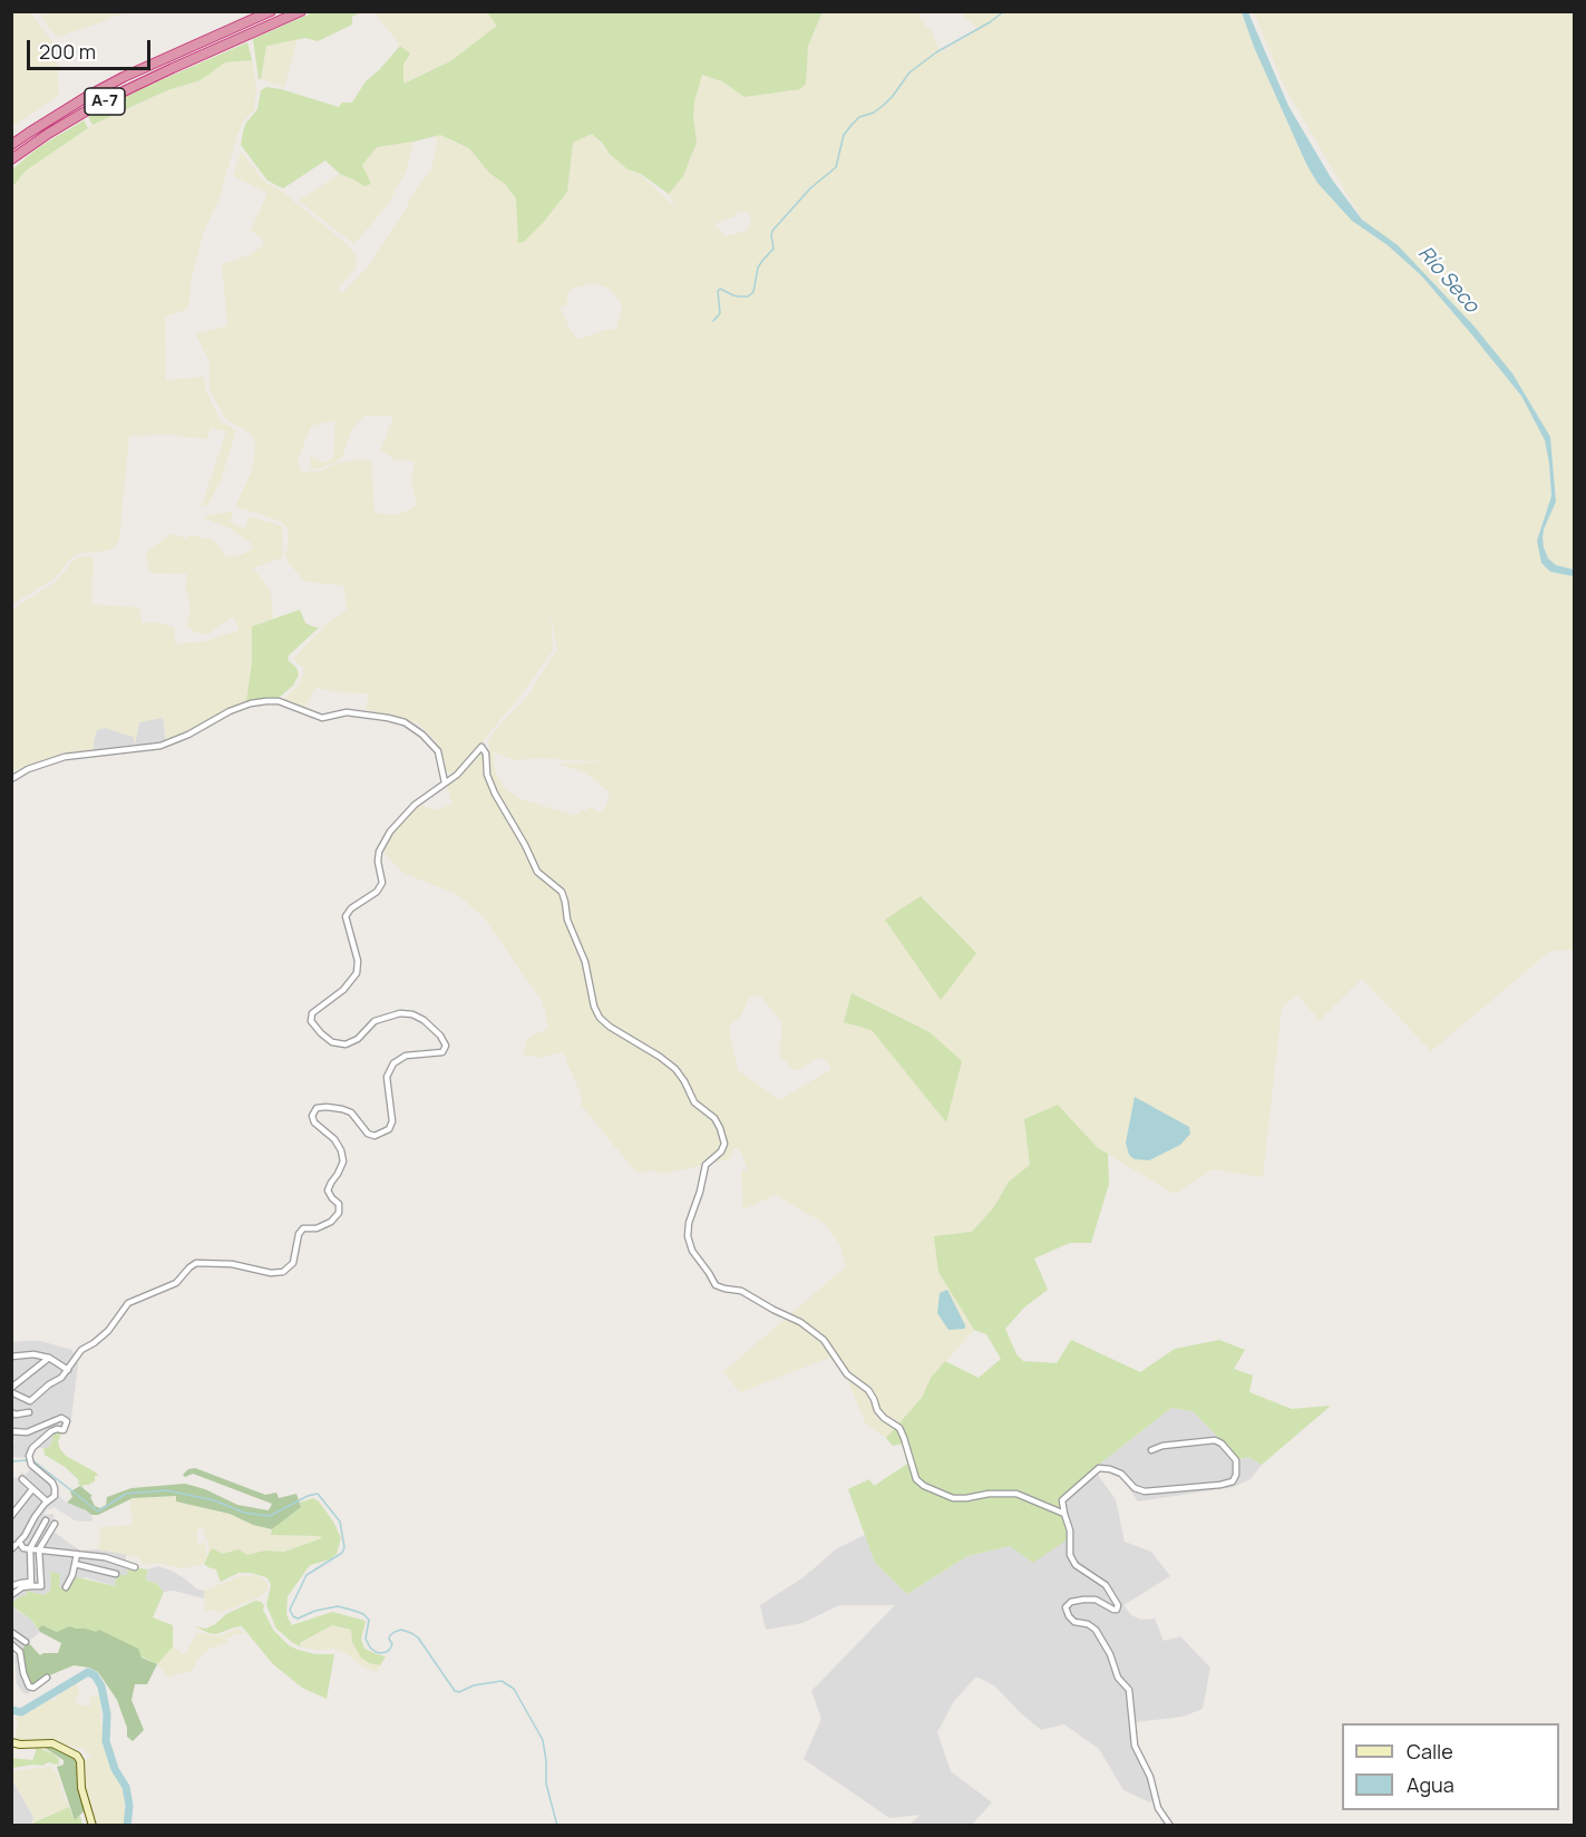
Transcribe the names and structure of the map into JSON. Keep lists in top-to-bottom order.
{
  "streets": {
    "highway": ["A-7"]
  },
  "water": ["Río Seco"],
  "legend": ["Calle", "Agua"],
  "scale_bar": "200 m"
}
